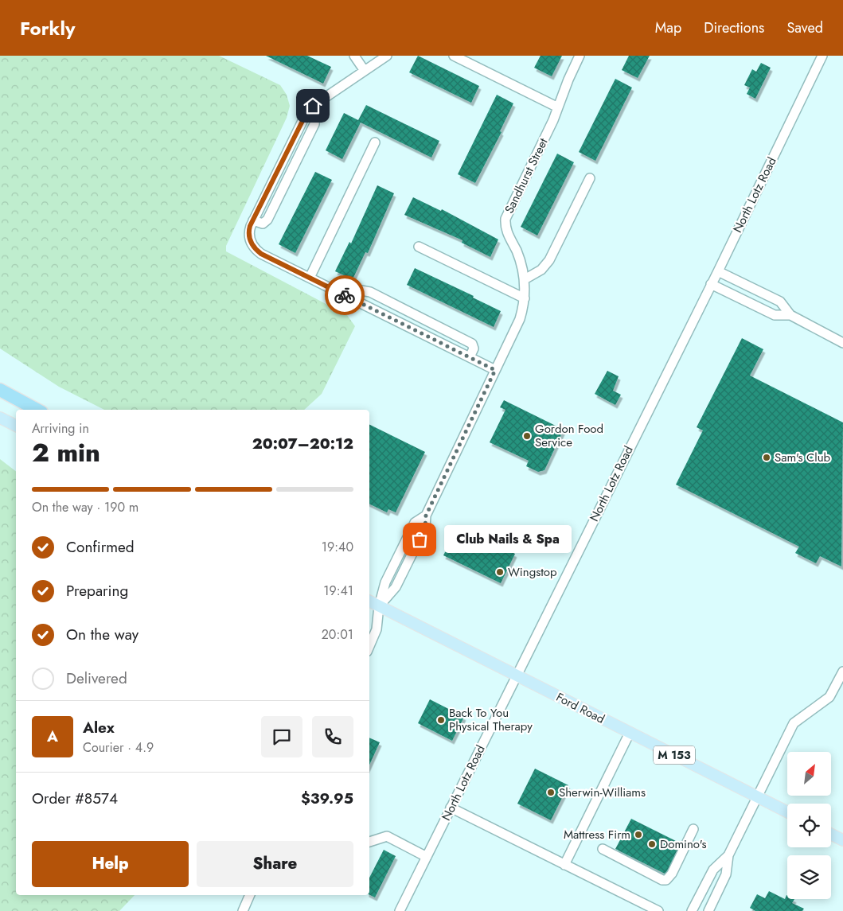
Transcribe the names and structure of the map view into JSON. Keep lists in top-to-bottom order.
{
  "streets": {
    "main road": ["Ford Road", "M 153"],
    "street": ["Sandhurst Street", "North Lotz Road"]
  },
  "crossings": [
    ["Sandhurst Street", "Ford Road"],
    ["North Lotz Road", "Ford Road"]
  ],
  "places": [
    "Gordon Food Service",
    "Sam's Club",
    "Club Nails & Spa",
    "Wingstop",
    "Back To You Physical Therapy",
    "Sherwin-Williams",
    "Mattress Firm",
    "Domino's"
  ],
  "north": "top right",
  "page": {
    "header": "Forkly",
    "nav": ["Map", "Directions", "Saved"],
    "heading": ["2 min", "Arriving in", "20:07–20:12"],
    "panel": [
      "Alex",
      "Courier · 4.9",
      "Order #8574",
      "$39.95"
    ],
    "bar": "On the way · 190 m",
    "bubble": "Club Nails & Spa",
    "list": [
      ["Confirmed", "19:40"],
      ["Preparing", "19:41"],
      ["On the way", "20:01"],
      "Delivered"
    ],
    "round": "A",
    "buttons": ["Help", "Share"]
  }
}
